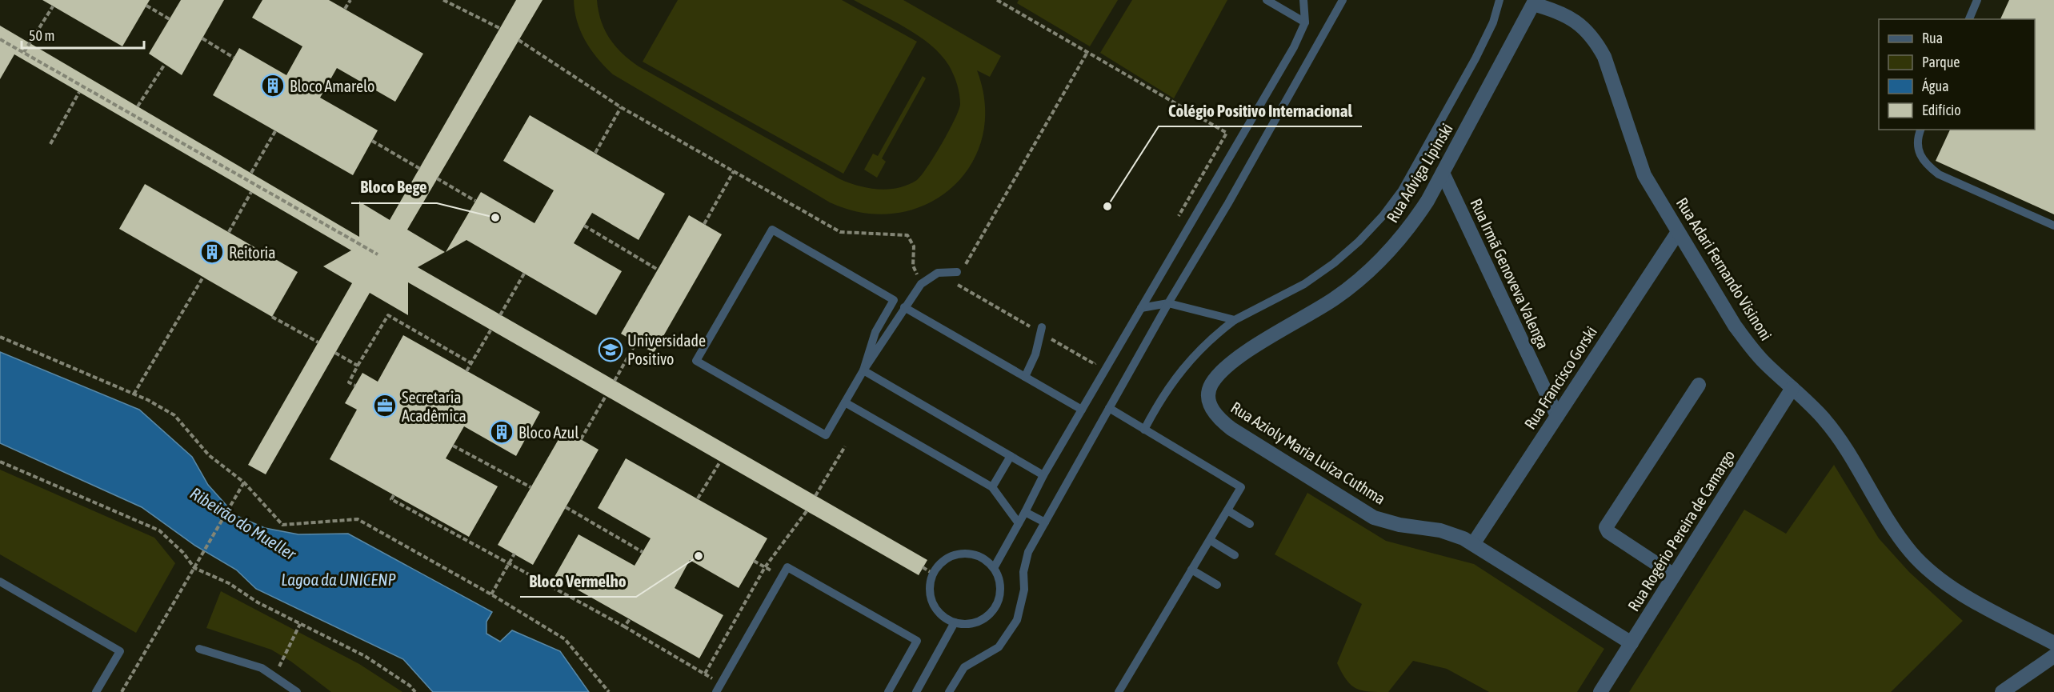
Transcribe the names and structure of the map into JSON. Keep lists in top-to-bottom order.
{
  "streets": {
    "street": [
      "Rua Adviga Lipinski",
      "Rua Adari Fernando Visinoni",
      "Rua Irmã Genoveva Valenga",
      "Rua Francisco Gorski",
      "Rua Azioly Maria Luíza Cuthma",
      "Rua Rogério Pereira de Camargo"
    ]
  },
  "crossings": [
    ["Rua Adviga Lipinski", "Rua Adari Fernando Visinoni"],
    ["Rua Adviga Lipinski", "Rua Irmã Genoveva Valenga"],
    ["Rua Adviga Lipinski", "Rua Azioly Maria Luíza Cuthma"],
    ["Rua Adari Fernando Visinoni", "Rua Francisco Gorski"],
    ["Rua Adari Fernando Visinoni", "Rua Rogério Pereira de Camargo"],
    ["Rua Irmã Genoveva Valenga", "Rua Francisco Gorski"],
    ["Rua Francisco Gorski", "Rua Azioly Maria Luíza Cuthma"],
    ["Rua Azioly Maria Luíza Cuthma", "Rua Rogério Pereira de Camargo"]
  ],
  "water": ["Ribeirão do Mueller", "Lagoa da UNICENP"],
  "places": {
    "building": ["Bloco Amarelo", "Reitoria", "Bloco Azul"],
    "other": ["Colégio Positivo Internacional", "Bloco Bege", "Bloco Vermelho"],
    "school or university": ["Universidade Positivo"],
    "office": ["Secretaria Acadêmica"]
  },
  "legend": [
    "Rua",
    "Parque",
    "Água",
    "Edifício"
  ],
  "scale_bar": "50 m"
}
